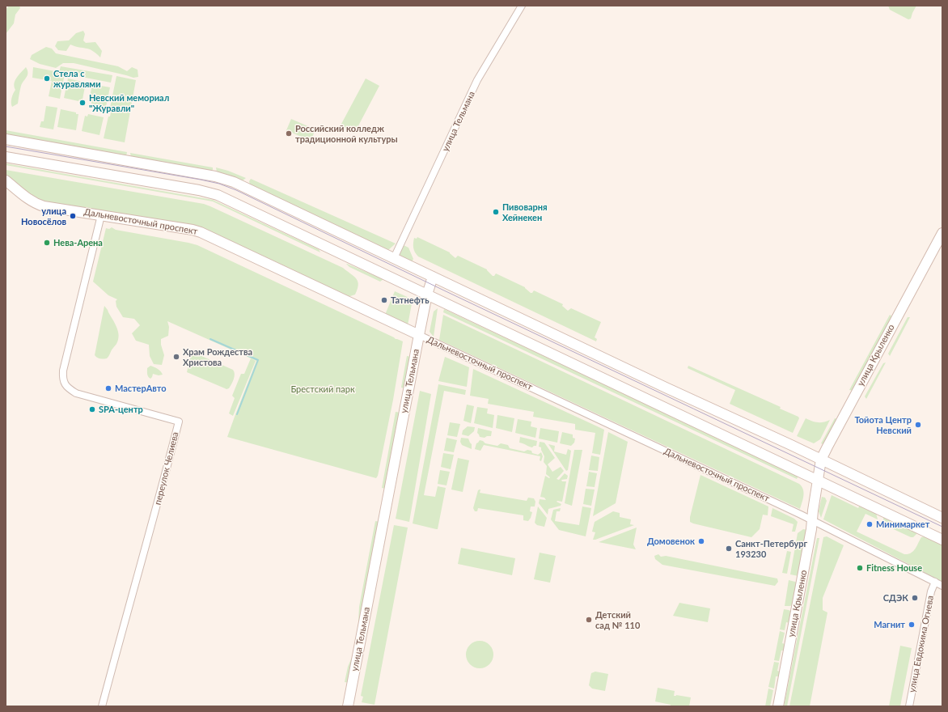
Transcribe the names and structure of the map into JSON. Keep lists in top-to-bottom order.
{
  "streets": {
    "main road": ["улица Тельмана", "Дальневосточный проспект", "улица Крыленко"],
    "street": ["переулок Челиева", "улица Евдокима Огнева"]
  },
  "crossings": [
    ["улица Тельмана", "Дальневосточный проспект"],
    ["Дальневосточный проспект", "улица Крыленко"],
    ["Дальневосточный проспект", "переулок Челиева"],
    ["Дальневосточный проспект", "улица Евдокима Огнева"]
  ],
  "parks": ["Брестский парк"],
  "places": [
    "Стела с журавлями",
    "Невский мемориал \"Журавли\"",
    "Российский колледж традиционной культуры",
    "Пивоварня Хейнекен",
    "улица Новосёлов",
    "Нева-Арена",
    "Татнефть",
    "Храм Рождества Христова",
    "МастерАвто",
    "SPA-центр",
    "Тойота Центр Невский",
    "Минимаркет",
    "Домовенок",
    "Санкт-Петербург 193230",
    "Fitness House",
    "СДЭК",
    "Детский сад № 110",
    "Магнит"
  ]
}
